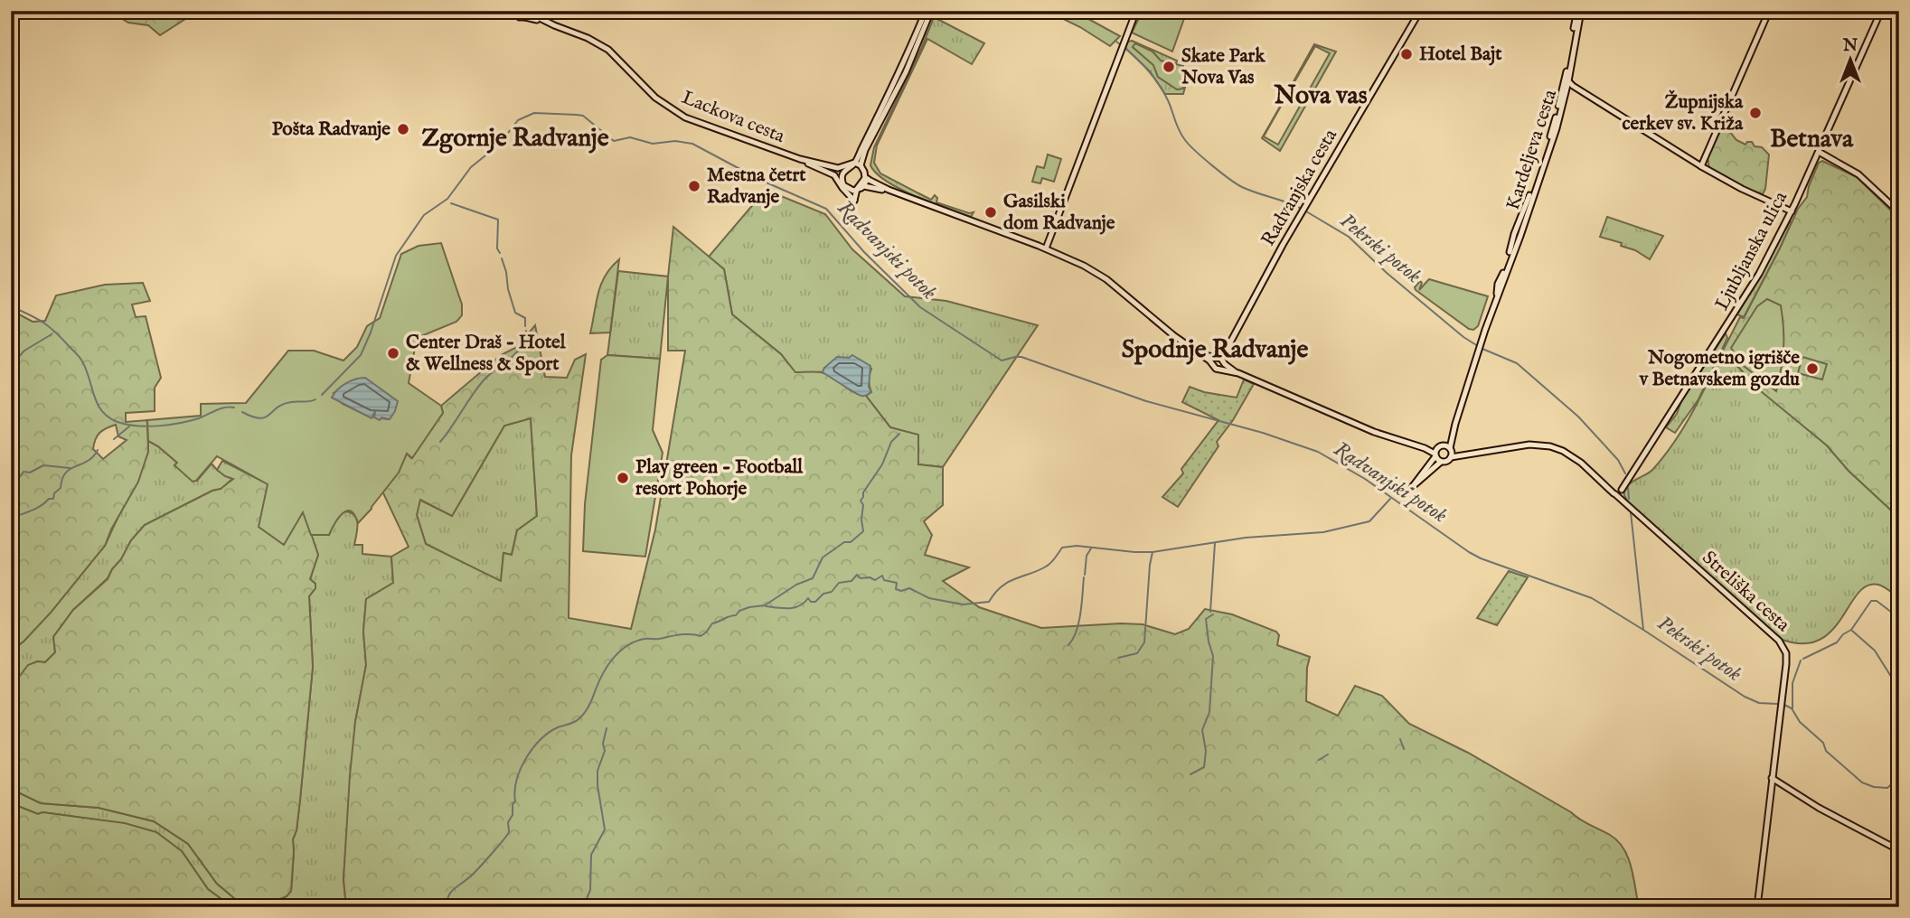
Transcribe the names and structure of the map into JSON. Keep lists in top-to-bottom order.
{
  "streets": {
    "street": [
      "Lackova cesta",
      "Kardeljeva cesta",
      "Radvanjska cesta",
      "Ljubljanska ulica",
      "Streliška cesta"
    ]
  },
  "crossings": [
    ["Ljubljanska ulica", "Streliška cesta"]
  ],
  "districts": [
    "Nova vas",
    "Zgornje Radvanje",
    "Betnava",
    "Spodnje Radvanje"
  ],
  "water": ["Pekrski potok", "Radvanjski potok"],
  "places": [
    "Hotel Bajt",
    "Skate Park Nova Vas",
    "Župnijska cerkev sv. Križa",
    "Pošta Radvanje",
    "Mestna četrt Radvanje",
    "Gasilski dom Radvanje",
    "Center Draš - Hotel & Wellness & Sport",
    "Nogometno igrišče v Betnavskem gozdu",
    "Play green - Football resort Pohorje"
  ],
  "north": "top"
}
